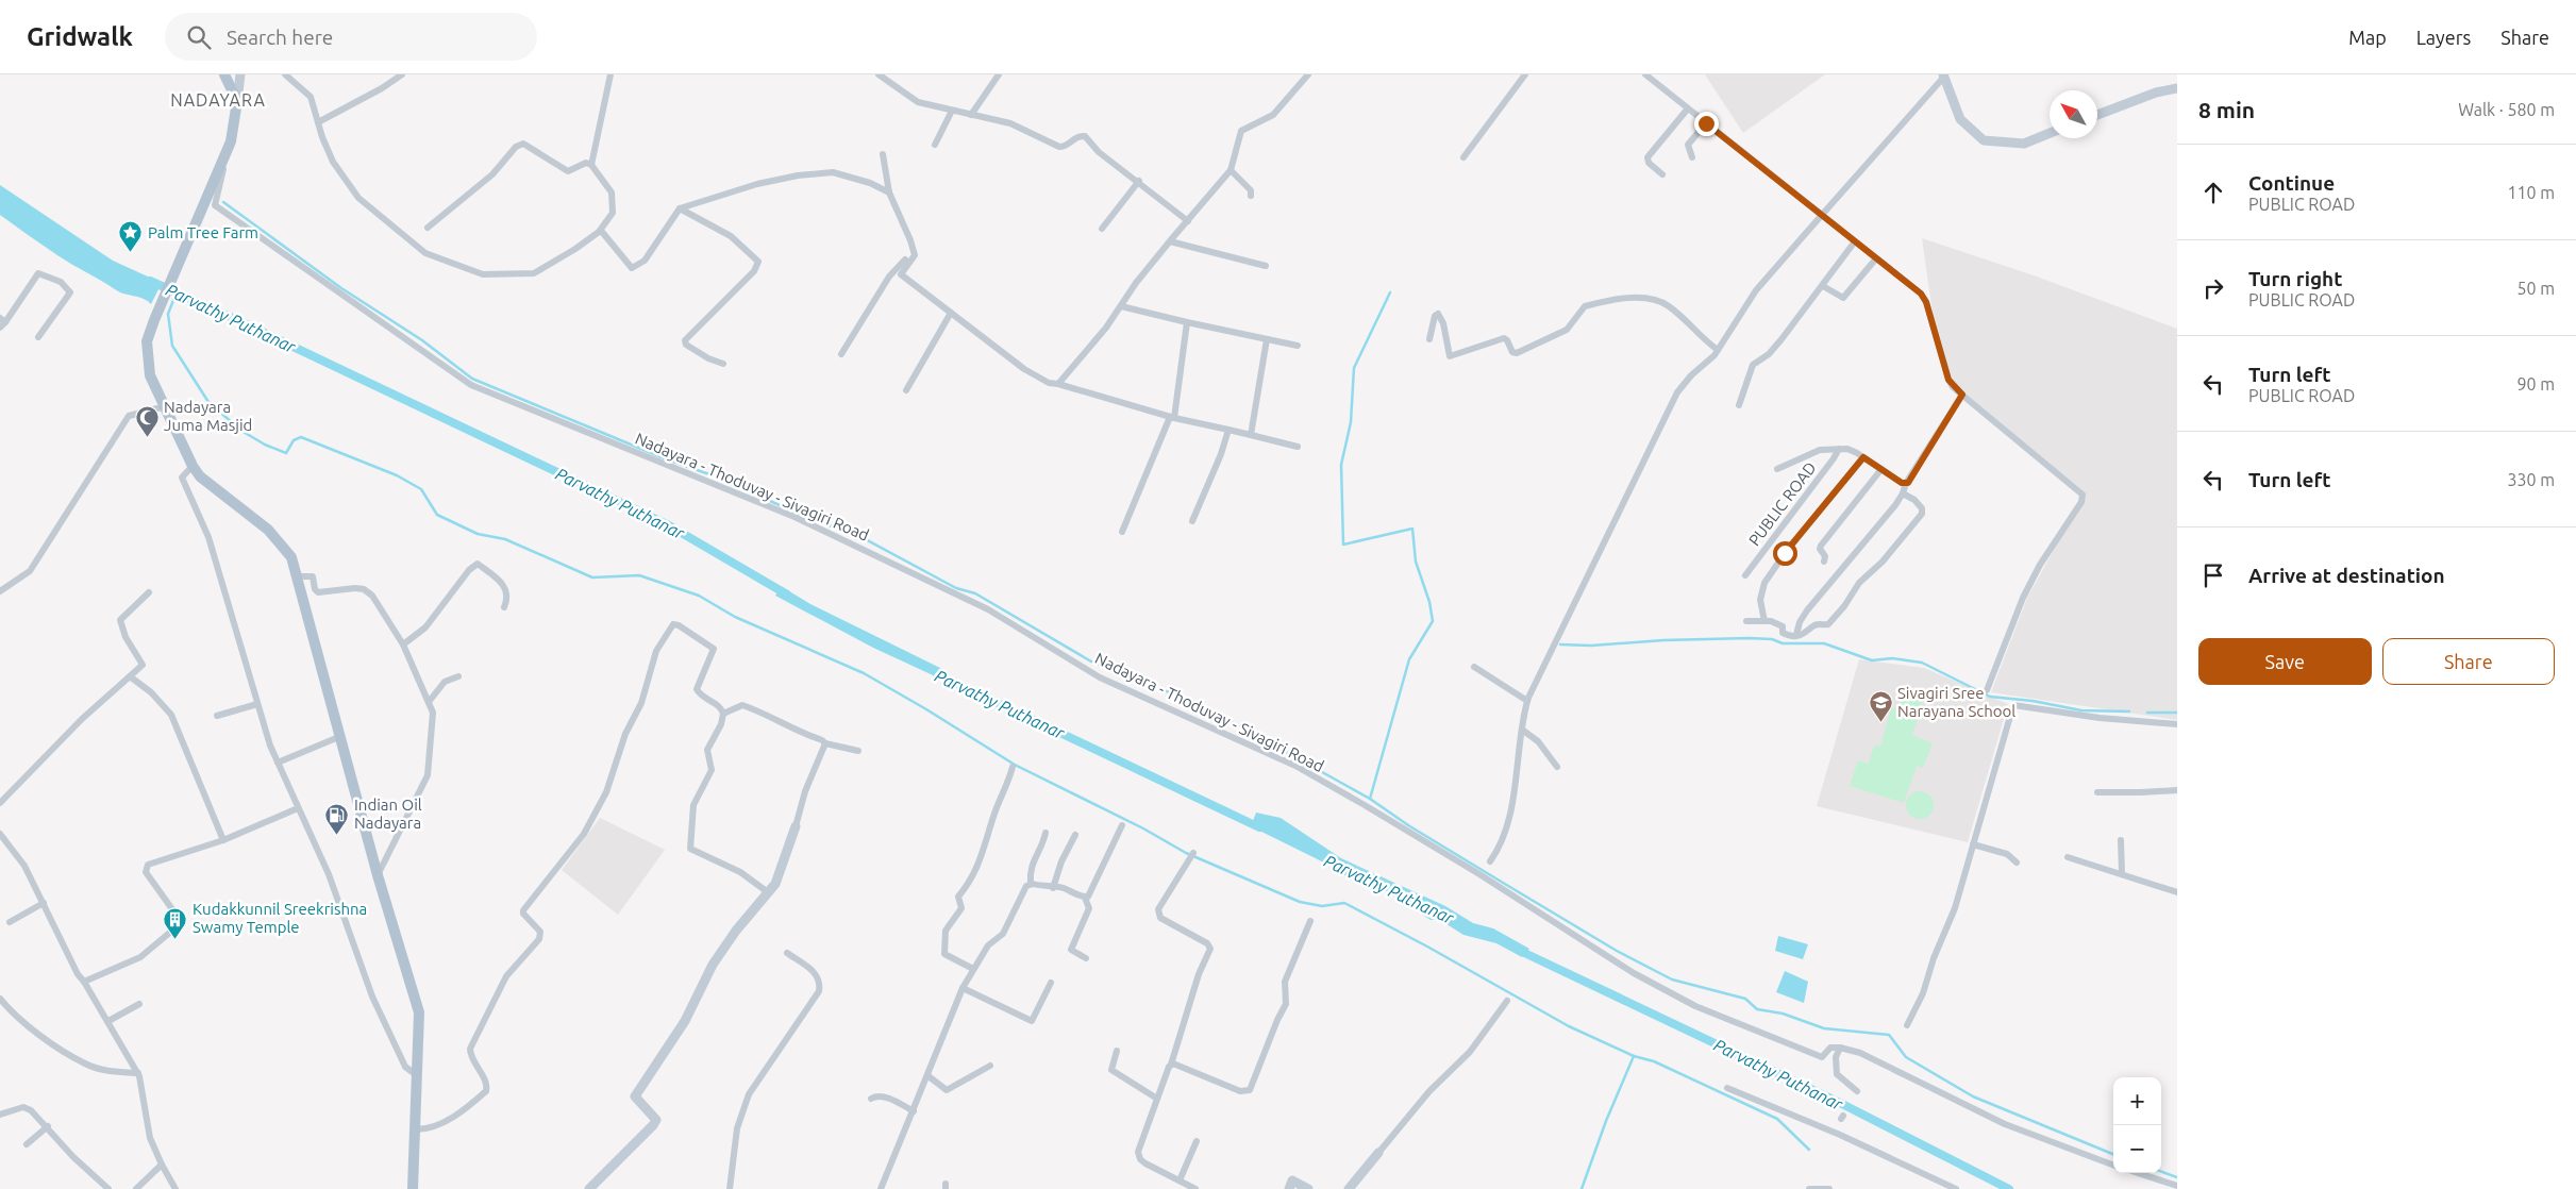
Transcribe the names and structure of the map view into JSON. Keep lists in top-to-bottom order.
{
  "streets": {
    "street": ["Nadayara - Thoduvay - Sivagiri Road", "PUBLIC ROAD"]
  },
  "districts": ["NADAYARA"],
  "water": ["Parvathy Puthanar"],
  "places": {
    "place": ["Palm Tree Farm"],
    "mosque": ["Nadayara Juma Masjid"],
    "school or university": ["Sivagiri Sree Narayana School"],
    "fuel station": ["Indian Oil Nadayara"],
    "building": ["Kudakkunnil Sreekrishna Swamy Temple"]
  },
  "north": "top left",
  "page": {
    "header": "Gridwalk",
    "search": "Search here",
    "nav": ["Map", "Layers", "Share"],
    "heading": ["8 min", "Walk · 580 m"],
    "list": [
      ["Continue", "PUBLIC ROAD", "110 m"],
      ["Turn right", "PUBLIC ROAD", "50 m"],
      ["Turn left", "PUBLIC ROAD", "90 m"],
      ["Turn left", "330 m"],
      "Arrive at destination"
    ],
    "buttons": ["Save", "Share"],
    "map_buttons": ["+", "−"]
  }
}
